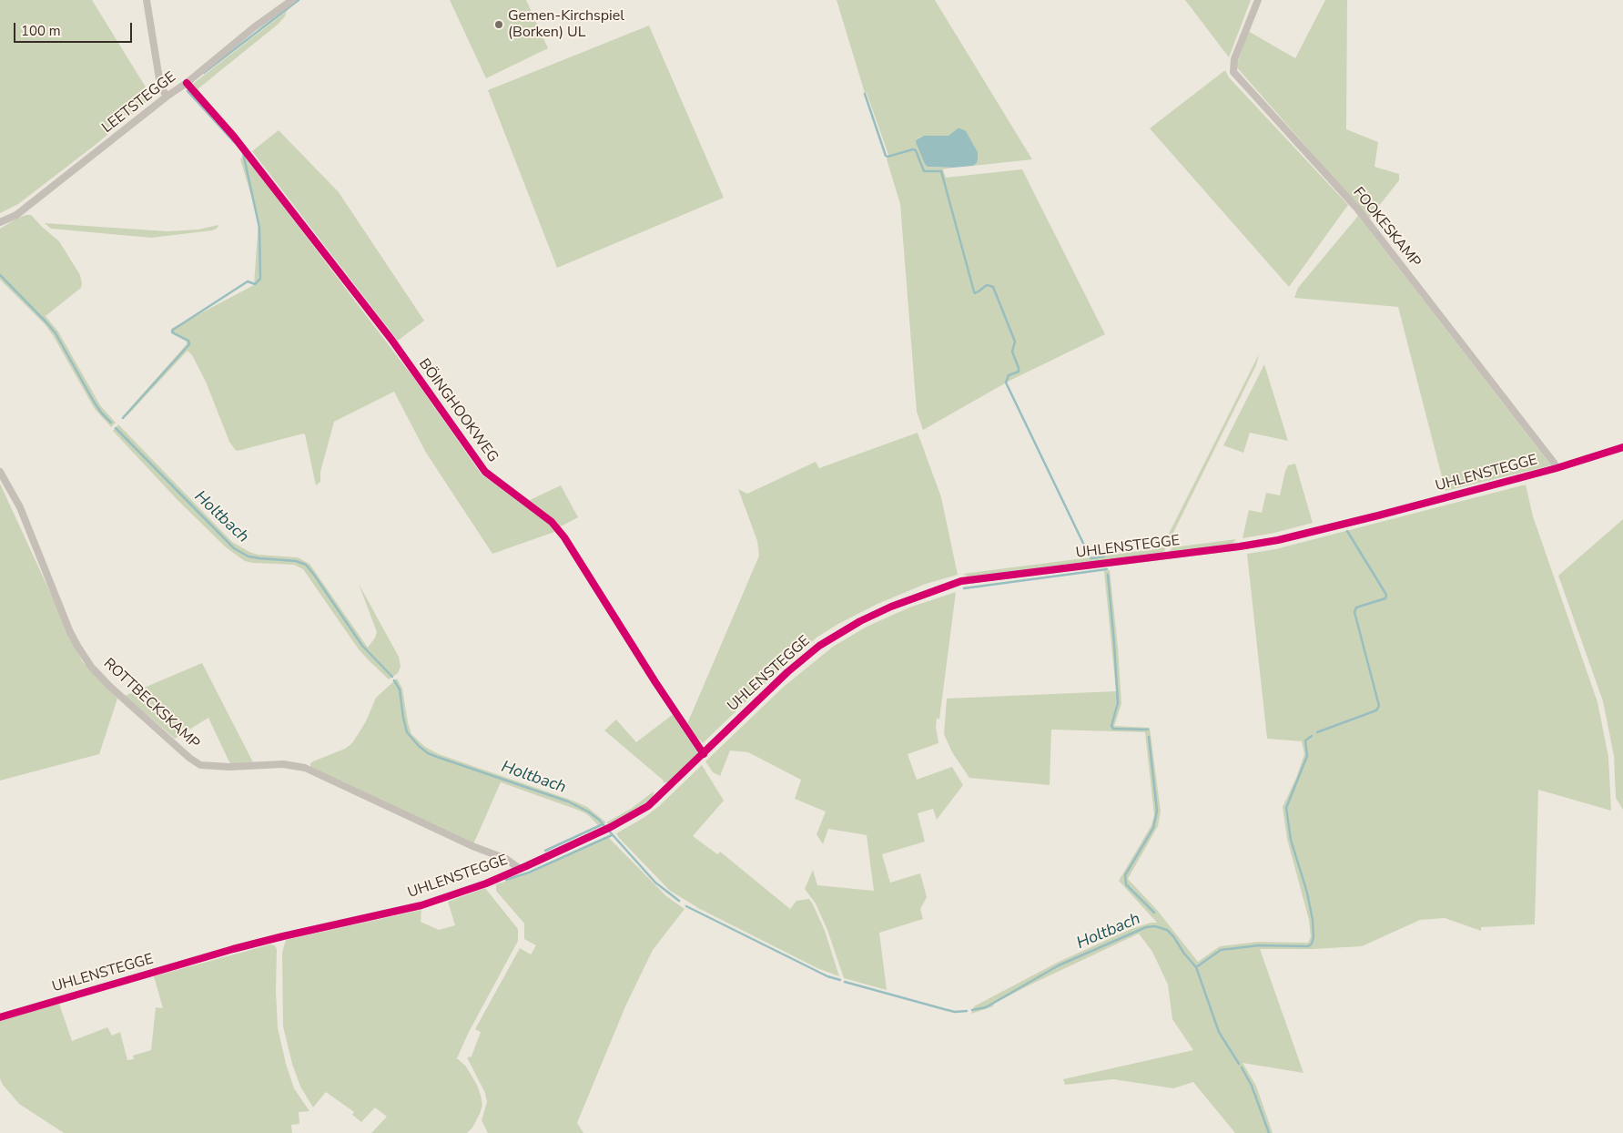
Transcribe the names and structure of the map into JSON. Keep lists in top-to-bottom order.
{
  "streets": {
    "street": [
      "LEETSTEGGE",
      "FOOKESKAMP",
      "BÖINGHOOKWEG",
      "UHLENSTEGGE",
      "ROTTBECKSKAMP"
    ]
  },
  "crossings": [
    ["LEETSTEGGE", "BÖINGHOOKWEG"],
    ["FOOKESKAMP", "UHLENSTEGGE"],
    ["BÖINGHOOKWEG", "UHLENSTEGGE"],
    ["UHLENSTEGGE", "ROTTBECKSKAMP"]
  ],
  "water": ["Holtbach"],
  "places": ["Gemen-Kirchspiel (Borken) UL"],
  "scale_bar": "100 m"
}
